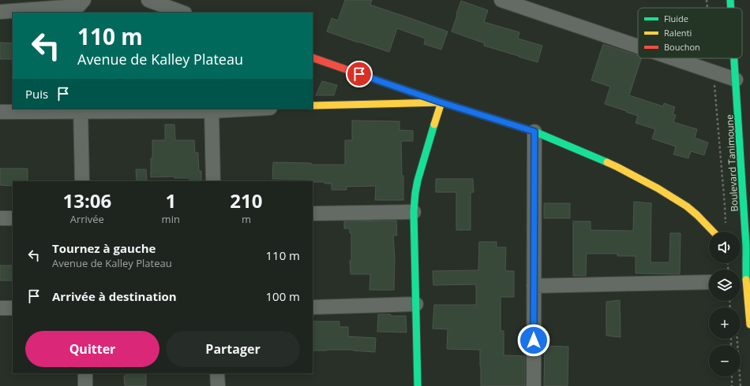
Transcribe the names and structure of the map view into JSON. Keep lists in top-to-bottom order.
{
  "streets": {
    "street": ["Boulevard Tanimoune"]
  },
  "legend": ["Fluide", "Ralenti", "Bouchon"],
  "page": {
    "turn": ["110 m", "Avenue de Kalley Plateau"],
    "then": "Puis",
    "eta": [
      "13:06",
      "Arrivée",
      "1",
      "min",
      "210",
      "m"
    ],
    "map_buttons": ["+", "−"],
    "list": [
      {
        "name": "Tournez à gauche",
        "note": "Avenue de Kalley Plateau",
        "value": "110 m"
      },
      {
        "name": "Arrivée à destination",
        "value": "100 m"
      }
    ],
    "buttons": ["Quitter", "Partager"]
  }
}
